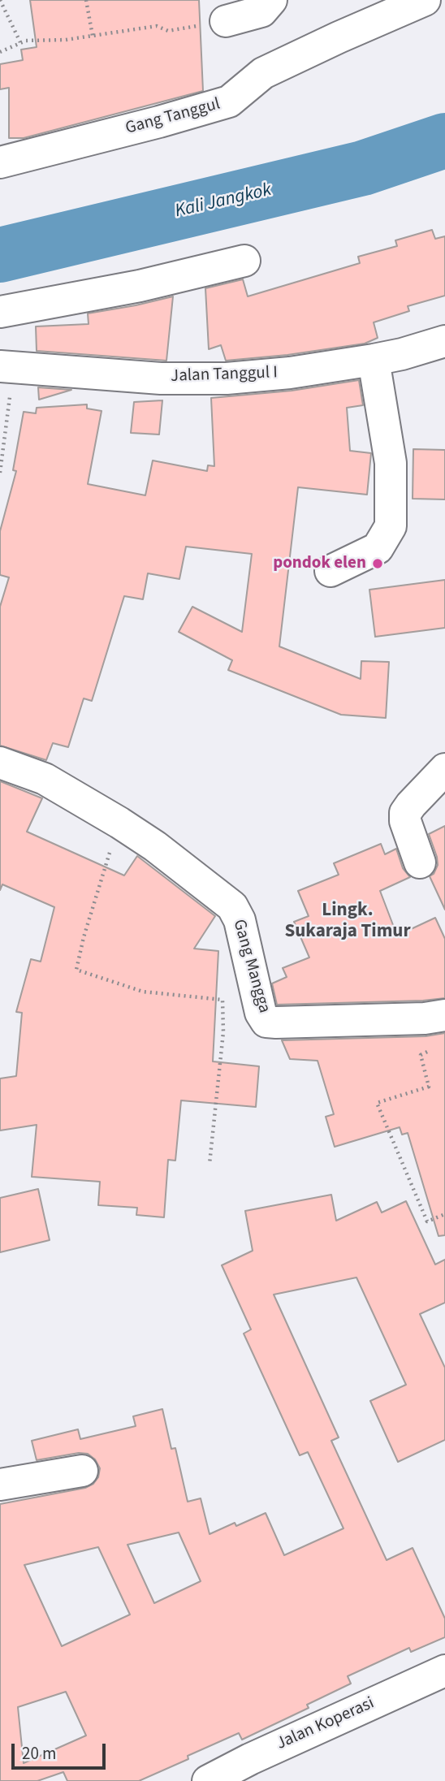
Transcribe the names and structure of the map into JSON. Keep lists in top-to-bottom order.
{
  "streets": {
    "street": [
      "Gang Tanggul",
      "Jalan Tanggul I",
      "Gang Mangga",
      "Jalan Koperasi"
    ]
  },
  "districts": ["Lingk. Sukaraja Timur"],
  "water": ["Kali Jangkok"],
  "places": ["pondok elen"],
  "scale_bar": "20 m"
}
